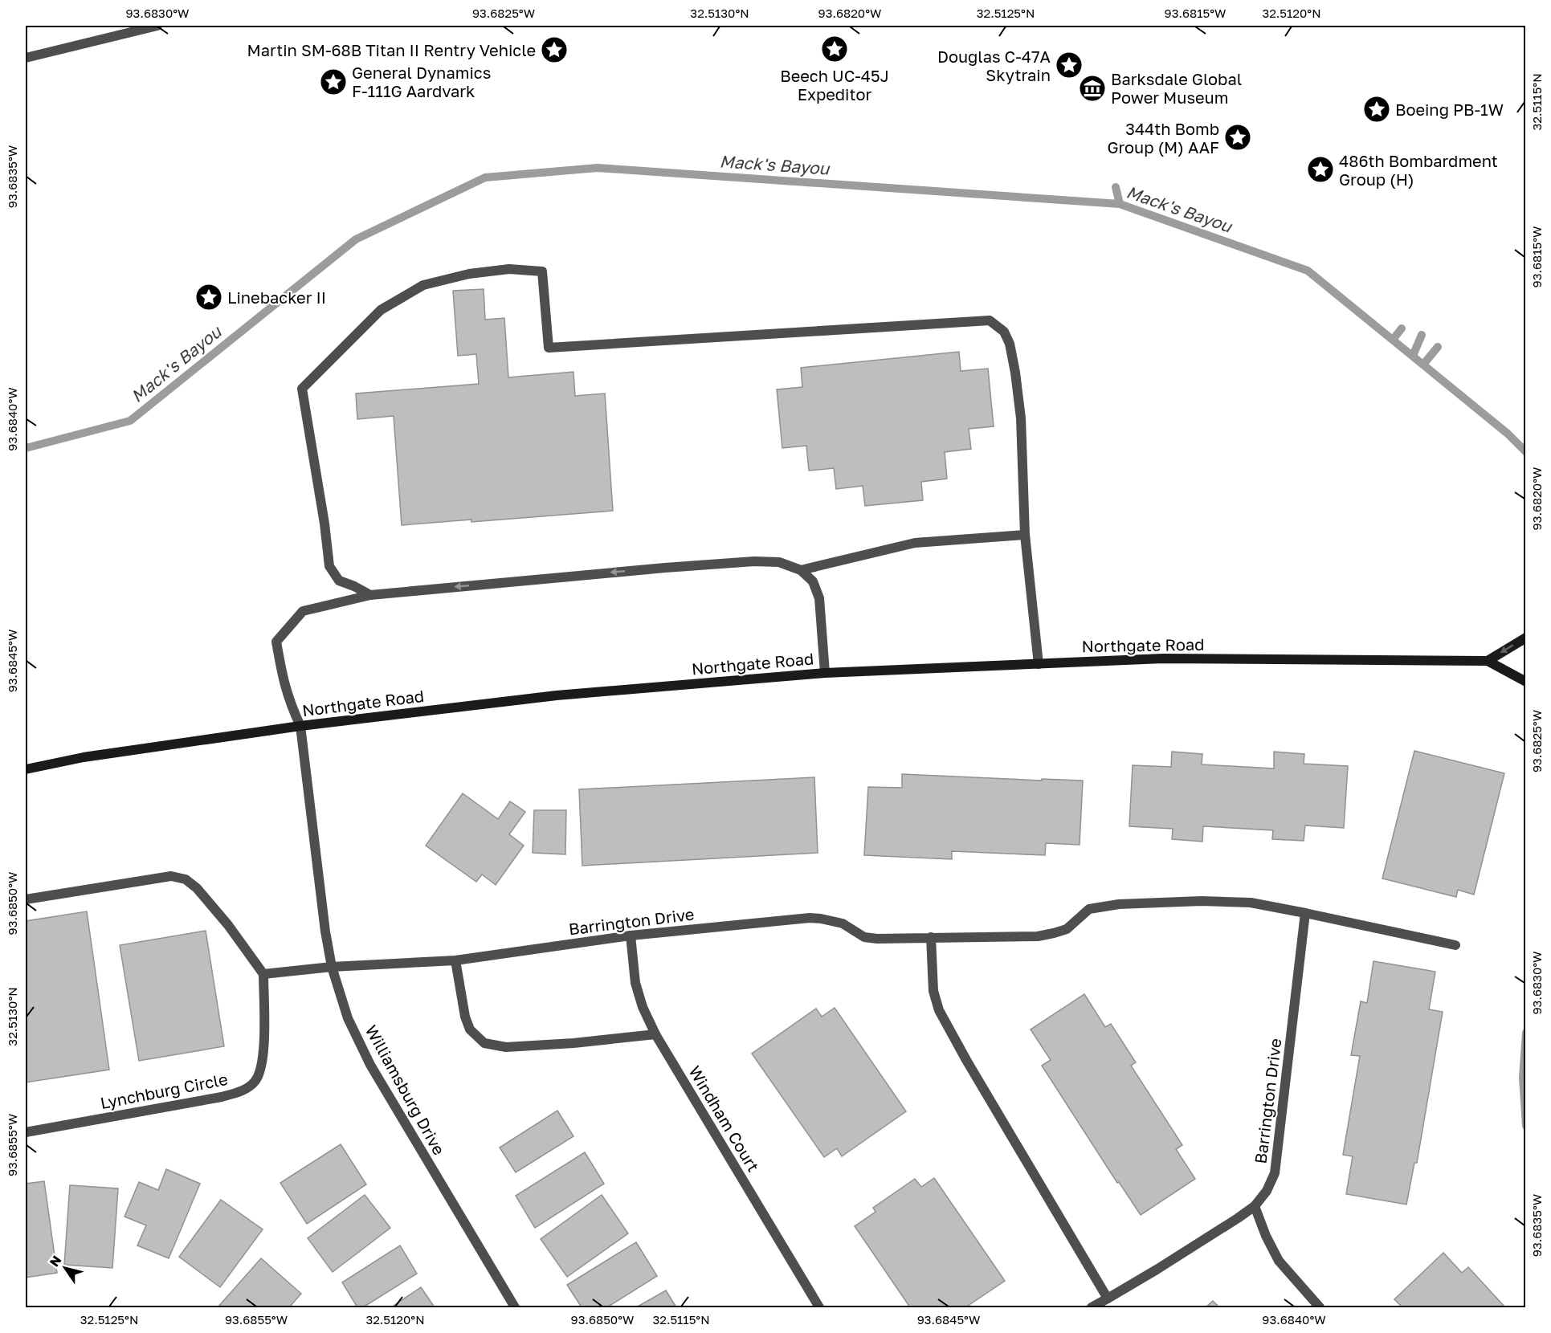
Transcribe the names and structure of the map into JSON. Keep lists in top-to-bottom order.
{
  "streets": {
    "main road": ["Northgate Road"],
    "street": [
      "Barrington Drive",
      "Williamsburg Drive",
      "Lynchburg Circle",
      "Windham Court"
    ]
  },
  "crossings": [
    ["Northgate Road", "Williamsburg Drive"],
    ["Barrington Drive", "Williamsburg Drive"],
    ["Barrington Drive", "Windham Court"]
  ],
  "water": ["Mack's Bayou"],
  "places": {
    "place": [
      "Beech UC-45J Expeditor",
      "Martin SM-68B Titan II Rentry Vehicle",
      "Douglas C-47A Skytrain",
      "General Dynamics F-111G Aardvark",
      "Boeing PB-1W",
      "344th Bomb Group (M) AAF",
      "486th Bombardment Group (H)",
      "Linebacker II"
    ],
    "museum": ["Barksdale Global Power Museum"]
  },
  "north": "top left",
  "coordinates": [
    "93.6830°W",
    "93.6825°W",
    "32.5130°N",
    "93.6820°W",
    "32.5125°N",
    "93.6815°W",
    "32.5120°N",
    "32.5115°N",
    "93.6835°W",
    "93.6840°W",
    "93.6845°W",
    "93.6850°W",
    "93.6855°W"
  ]
}
